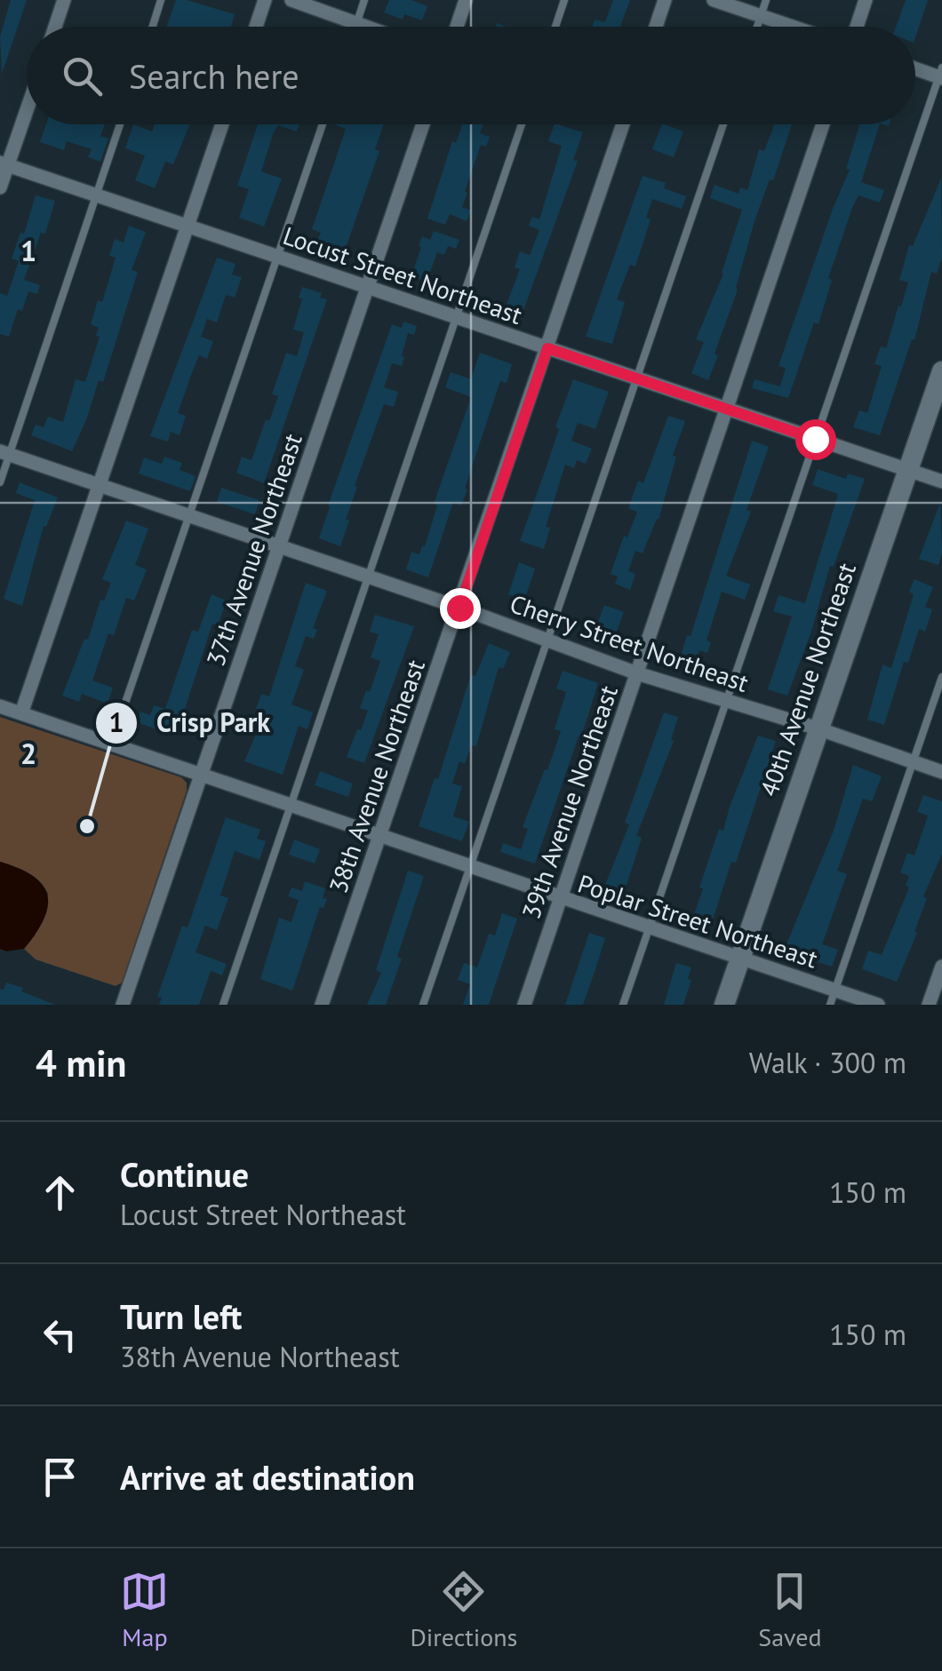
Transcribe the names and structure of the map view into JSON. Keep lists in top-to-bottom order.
{
  "streets": {
    "street": [
      "Locust Street Northeast",
      "37th Avenue Northeast",
      "Cherry Street Northeast",
      "40th Avenue Northeast",
      "38th Avenue Northeast",
      "39th Avenue Northeast",
      "Poplar Street Northeast"
    ]
  },
  "crossings": [
    ["Locust Street Northeast", "37th Avenue Northeast"],
    ["Locust Street Northeast", "40th Avenue Northeast"],
    ["Locust Street Northeast", "38th Avenue Northeast"],
    ["Locust Street Northeast", "39th Avenue Northeast"],
    ["37th Avenue Northeast", "Cherry Street Northeast"],
    ["37th Avenue Northeast", "Poplar Street Northeast"],
    ["Cherry Street Northeast", "40th Avenue Northeast"],
    ["Cherry Street Northeast", "38th Avenue Northeast"],
    ["Cherry Street Northeast", "39th Avenue Northeast"],
    ["40th Avenue Northeast", "Poplar Street Northeast"],
    ["38th Avenue Northeast", "Poplar Street Northeast"],
    ["39th Avenue Northeast", "Poplar Street Northeast"]
  ],
  "places": ["Crisp Park"],
  "page": {
    "search": "Search here",
    "heading": ["4 min", "Walk · 300 m"],
    "list": [
      ["Continue", "Locust Street Northeast", "150 m"],
      ["Turn left", "38th Avenue Northeast", "150 m"],
      "Arrive at destination"
    ],
    "nav": ["Map", "Directions", "Saved"]
  },
  "grid": {
    "rows": ["1", "2"]
  }
}
